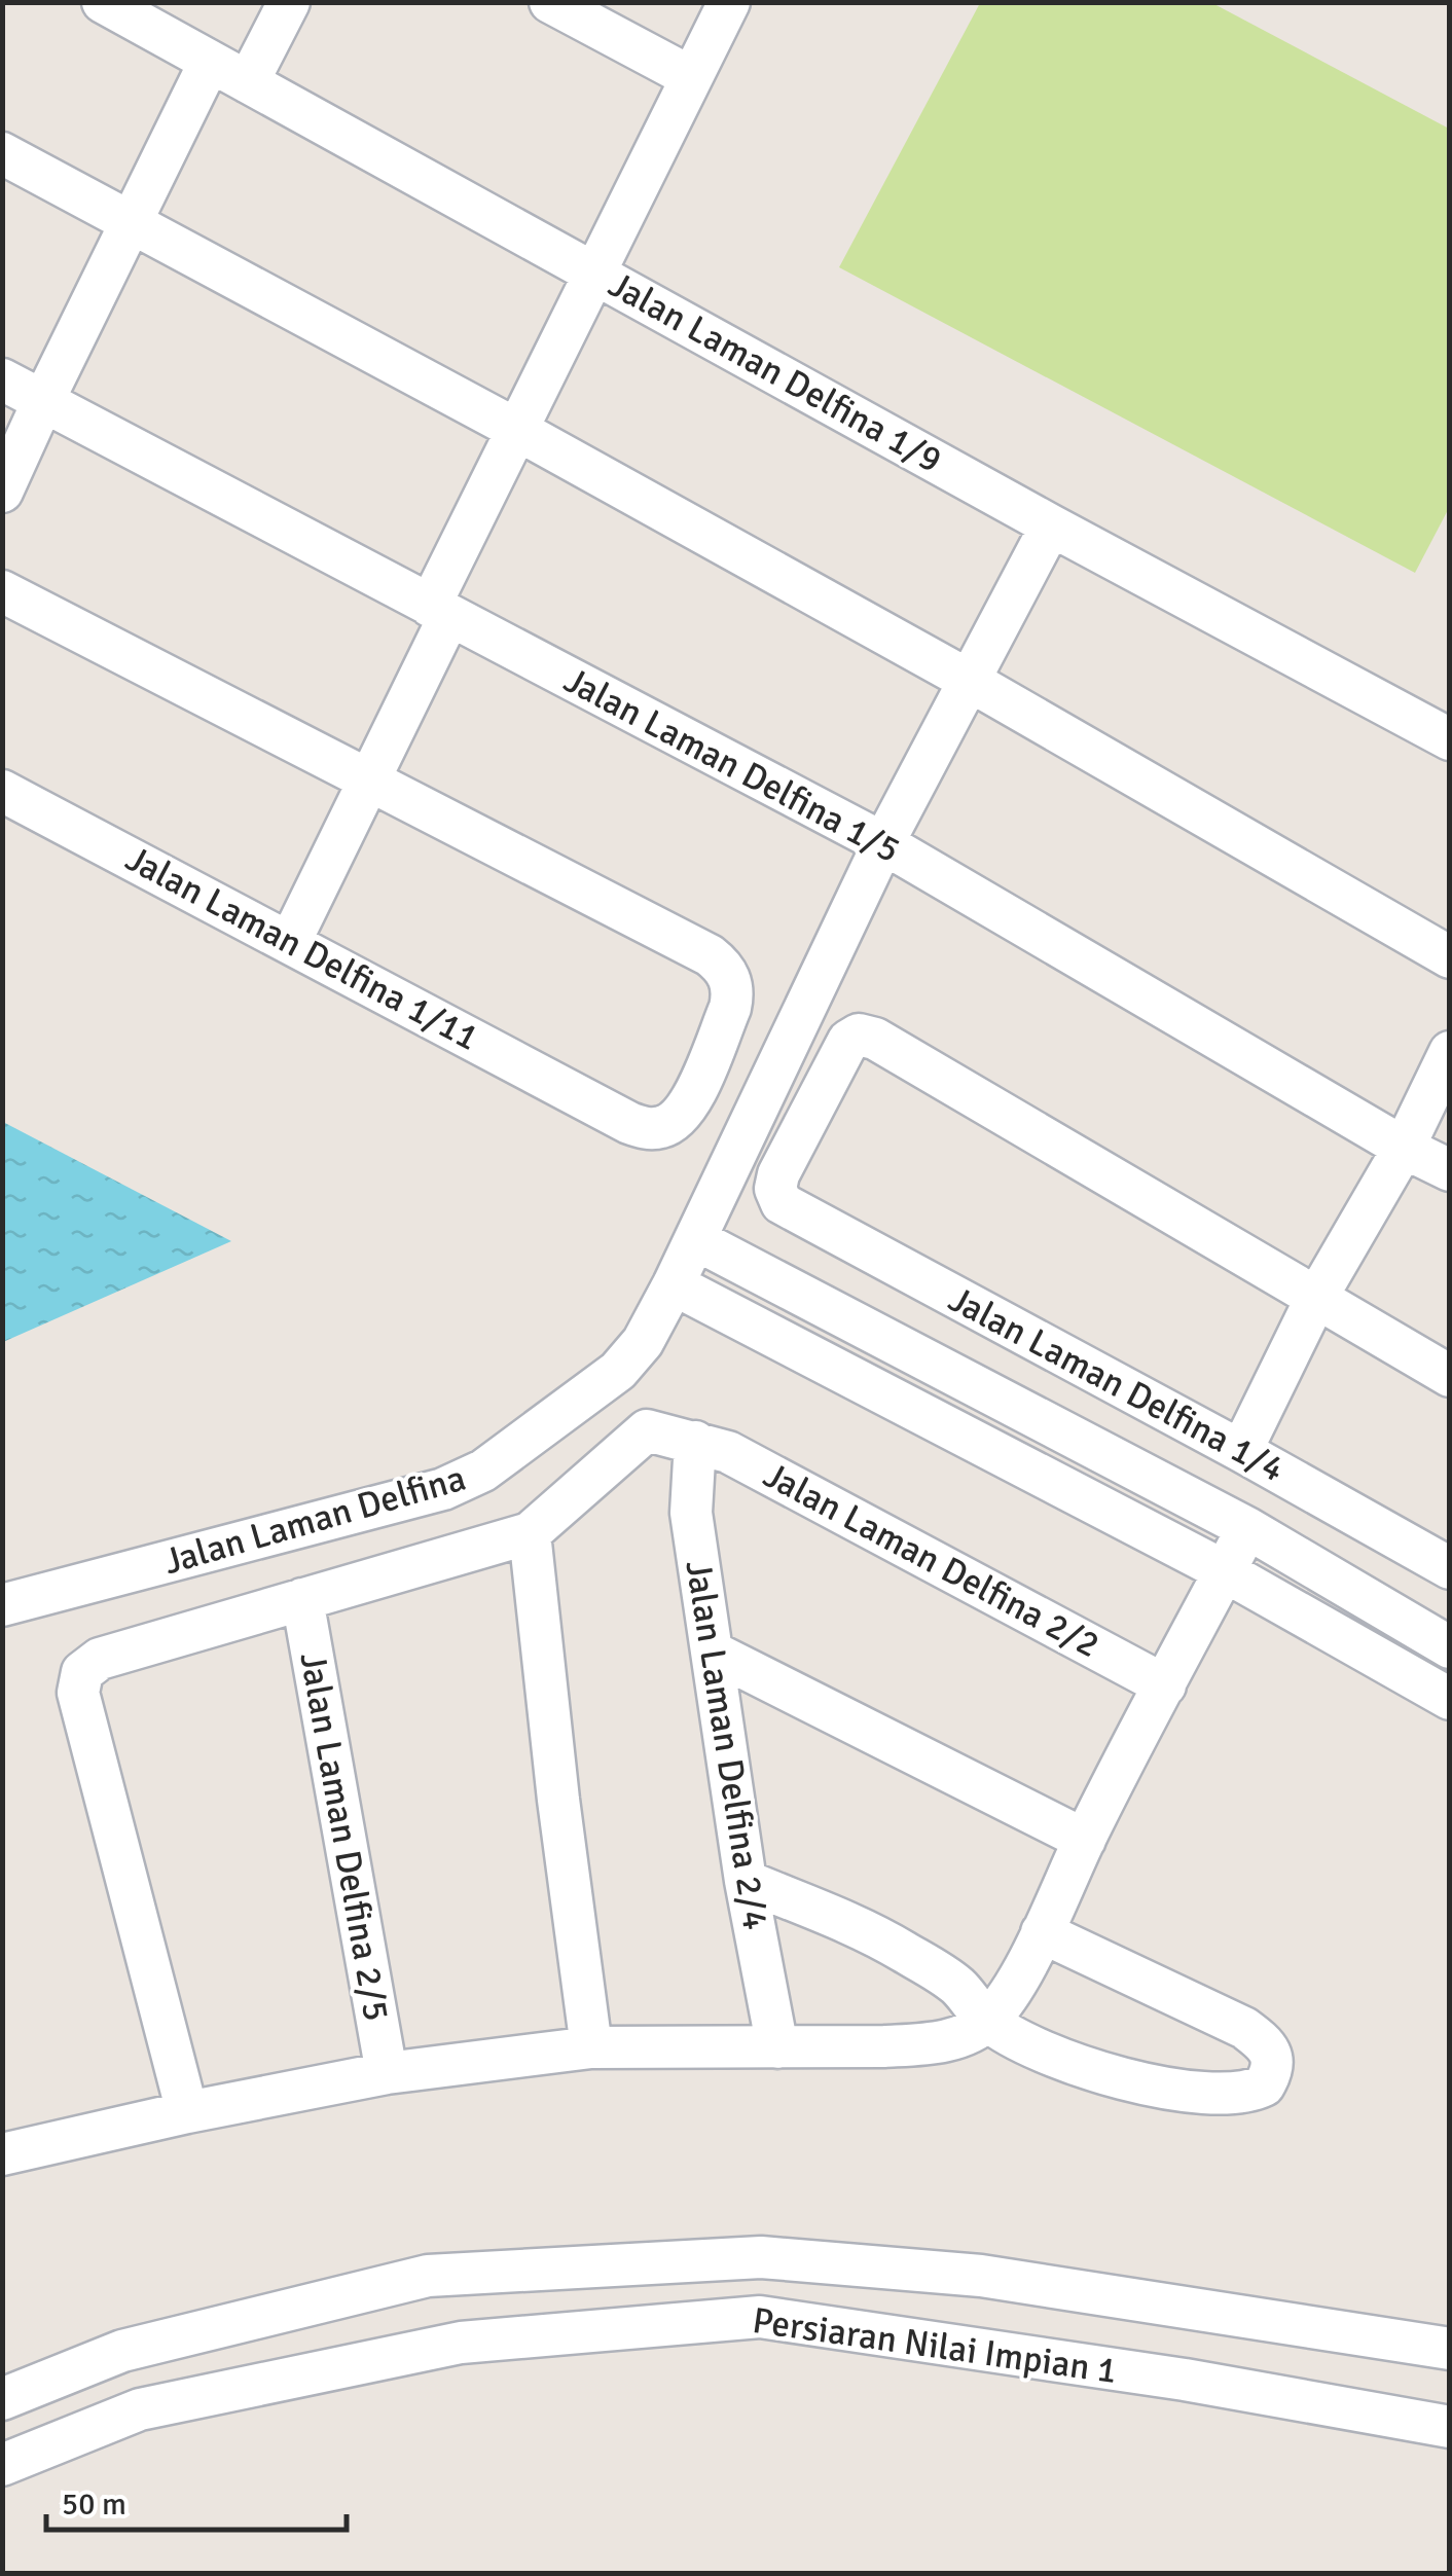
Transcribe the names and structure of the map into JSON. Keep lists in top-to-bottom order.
{
  "streets": {
    "street": [
      "Jalan Laman Delfina 1/9",
      "Jalan Laman Delfina 1/5",
      "Jalan Laman Delfina 1/11",
      "Jalan Laman Delfina 1/4",
      "Jalan Laman Delfina",
      "Jalan Laman Delfina 2/2",
      "Jalan Laman Delfina 2/4",
      "Jalan Laman Delfina 2/5",
      "Persiaran Nilai Impian 1"
    ]
  },
  "crossings": [
    ["Jalan Laman Delfina 1/9", "Jalan Laman Delfina"],
    ["Jalan Laman Delfina 1/5", "Jalan Laman Delfina"],
    ["Jalan Laman Delfina 2/2", "Jalan Laman Delfina 2/4"]
  ],
  "scale_bar": "50 m"
}
